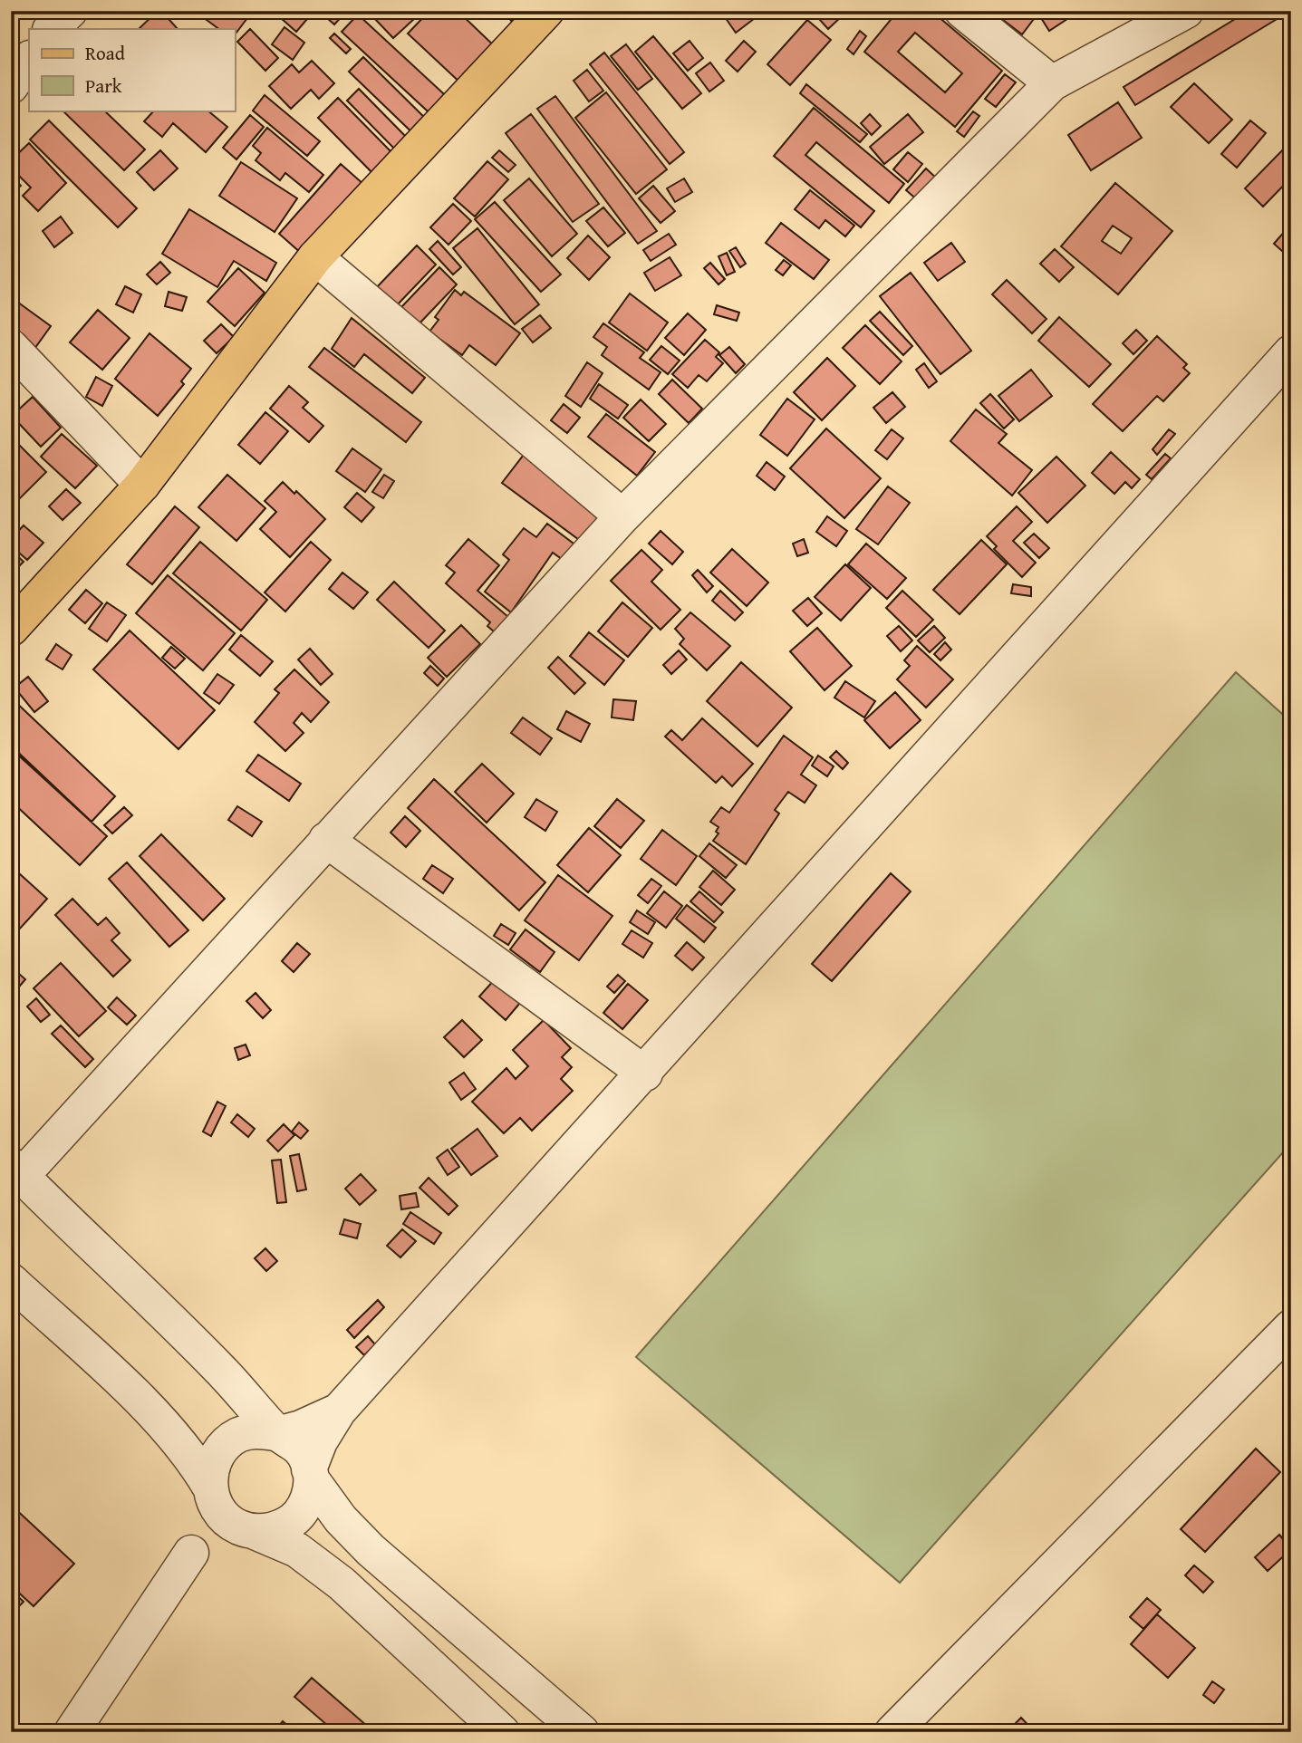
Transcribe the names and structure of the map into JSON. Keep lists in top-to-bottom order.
{
  "legend": ["Road", "Park"]
}
